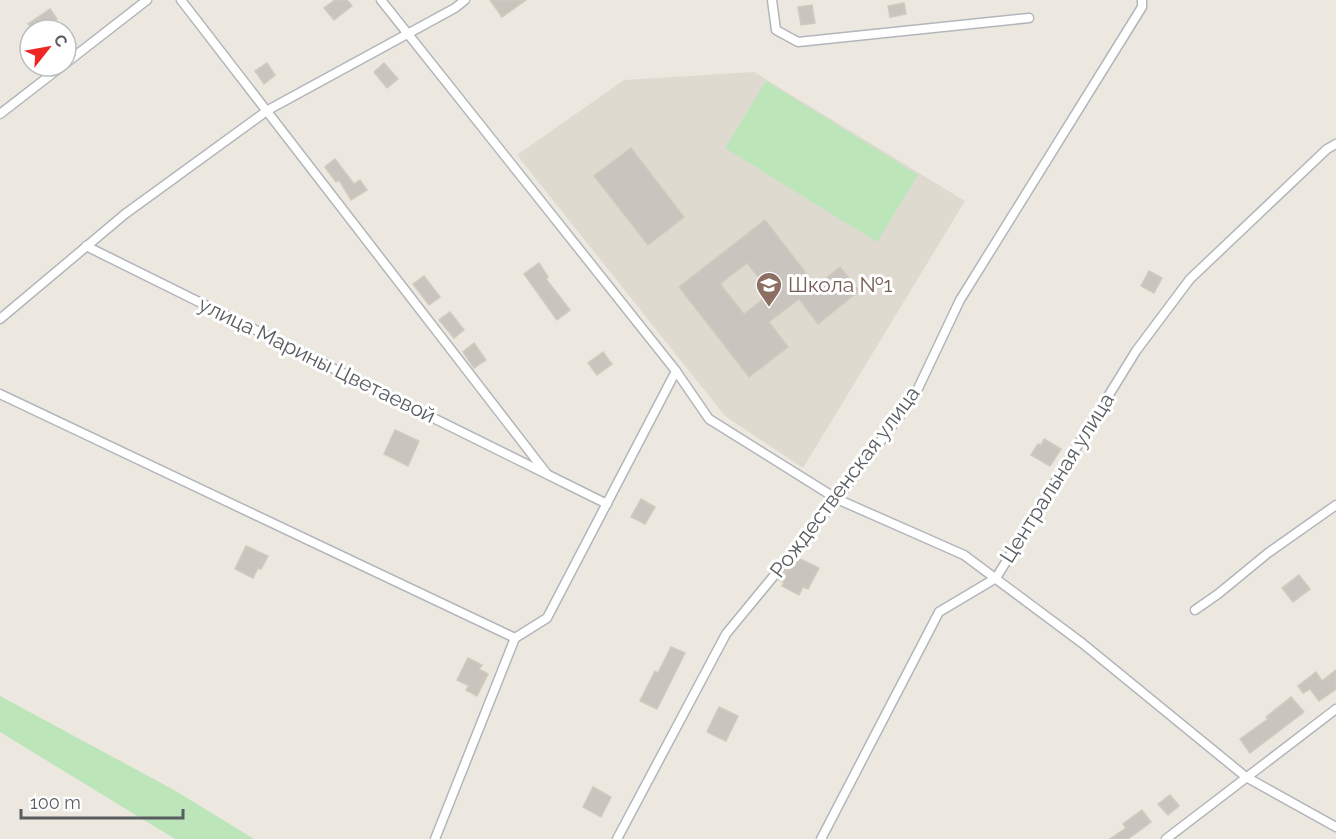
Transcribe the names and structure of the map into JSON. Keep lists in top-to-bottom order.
{
  "streets": {
    "street": ["улица Марины Цветаевой", "Центральная улица", "Рождественская улица"]
  },
  "places": {
    "school or university": ["Школа №1"]
  },
  "scale_bar": "100 m",
  "north": "top right"
}
